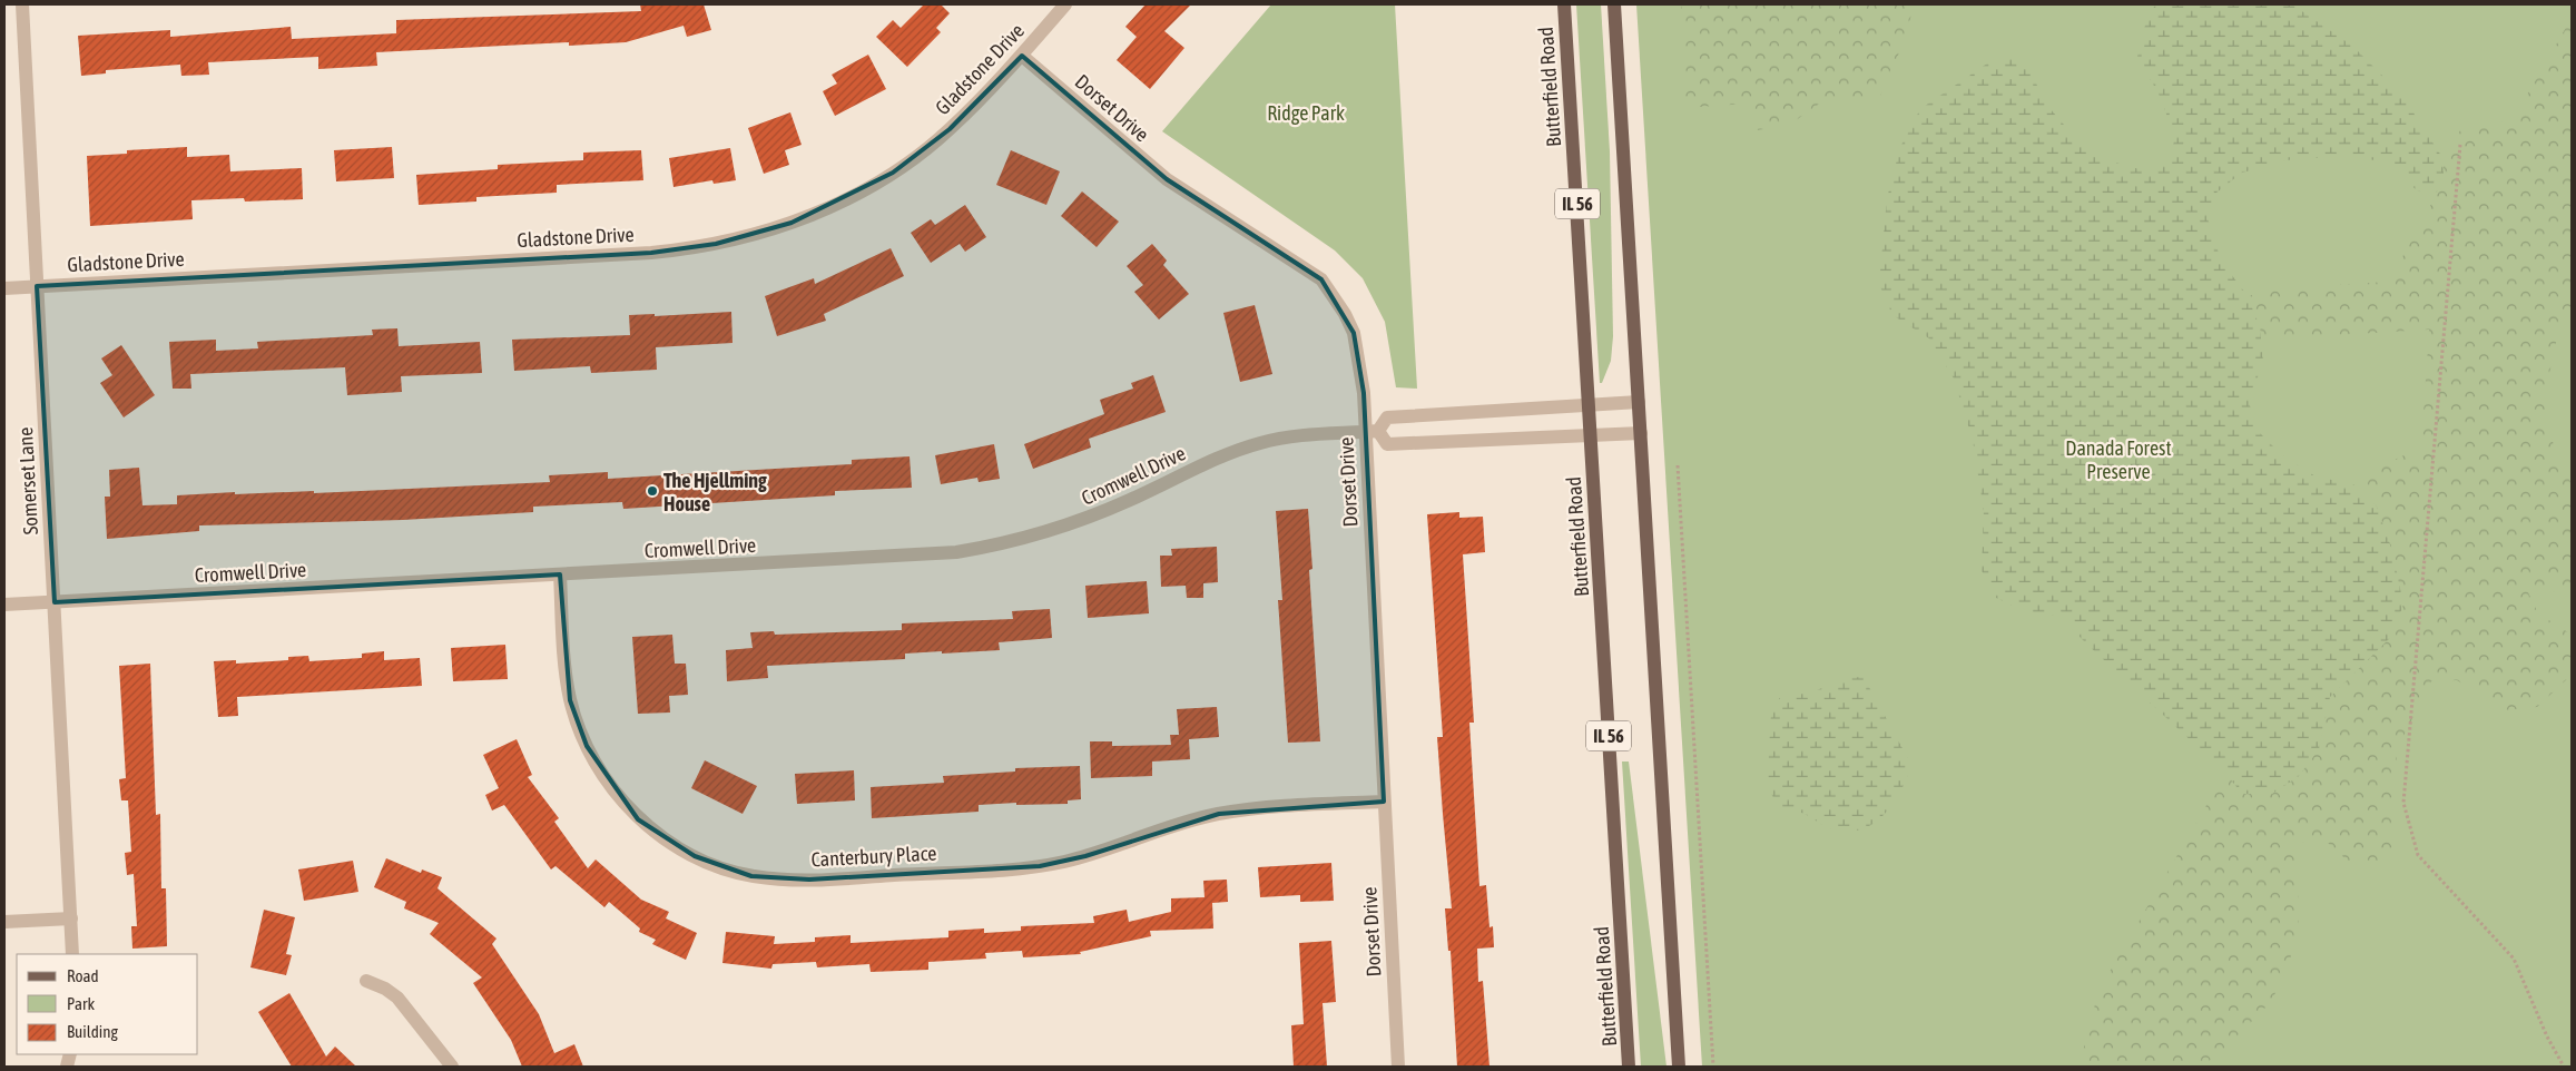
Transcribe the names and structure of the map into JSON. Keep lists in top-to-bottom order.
{
  "streets": {
    "main road": ["Butterfield Road", "IL 56"],
    "street": [
      "Gladstone Drive",
      "Dorset Drive",
      "Cromwell Drive",
      "Somerset Lane",
      "Canterbury Place"
    ]
  },
  "crossings": [
    ["Gladstone Drive", "Dorset Drive"],
    ["Gladstone Drive", "Somerset Lane"],
    ["Dorset Drive", "Cromwell Drive"],
    ["Dorset Drive", "Canterbury Place"],
    ["Cromwell Drive", "Somerset Lane"],
    ["Cromwell Drive", "Canterbury Place"]
  ],
  "parks": ["Ridge Park", "Danada Forest Preserve"],
  "places": ["The Hjellming House"],
  "legend": ["Road", "Park", "Building"]
}
